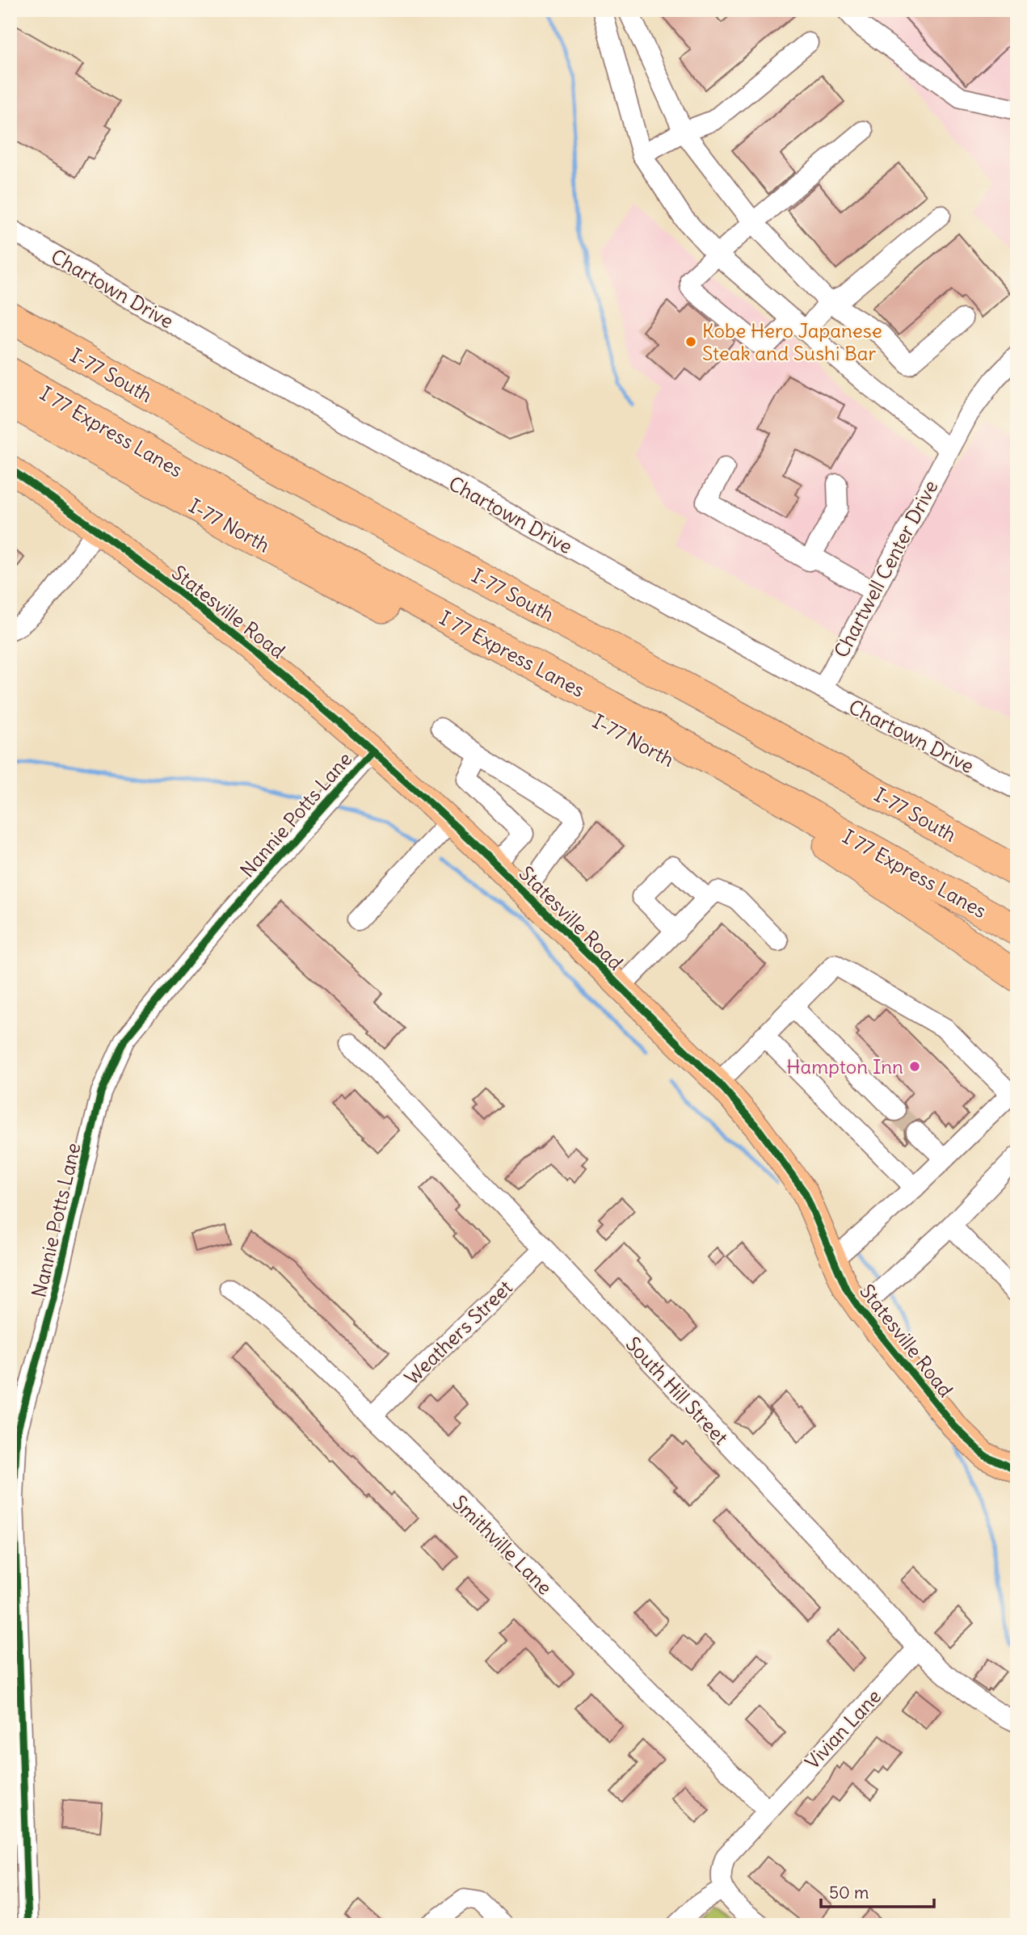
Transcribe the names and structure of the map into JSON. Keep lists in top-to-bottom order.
{
  "streets": {
    "highway": ["I-77 South", "I 77 Express Lanes", "I-77 North"],
    "main road": ["Statesville Road"],
    "street": [
      "Chartown Drive",
      "Chartwell Center Drive",
      "Nannie Potts Lane",
      "Weathers Street",
      "South Hill Street",
      "Smithville Lane",
      "Vivian Lane"
    ]
  },
  "crossings": [
    ["Chartown Drive", "Chartwell Center Drive"],
    ["Statesville Road", "Nannie Potts Lane"],
    ["Weathers Street", "South Hill Street"],
    ["Weathers Street", "Smithville Lane"],
    ["South Hill Street", "Vivian Lane"],
    ["Smithville Lane", "Vivian Lane"]
  ],
  "places": ["Kobe Hero Japanese Steak and Sushi Bar", "Hampton Inn"],
  "scale_bar": "50 m"
}
